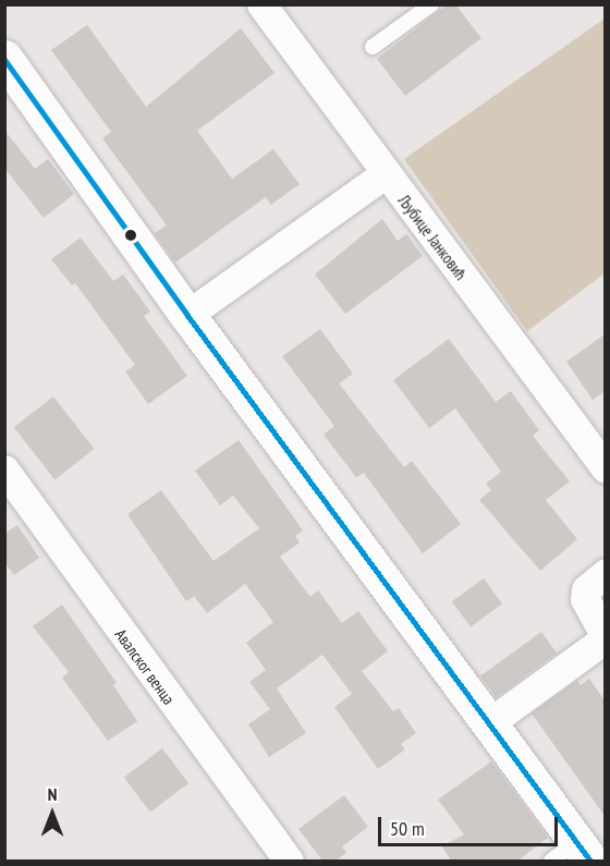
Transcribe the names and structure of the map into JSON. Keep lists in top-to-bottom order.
{
  "streets": {
    "street": ["Љубице Јанковић", "Авалског венца"]
  },
  "scale_bar": "50 m",
  "north": "top"
}
